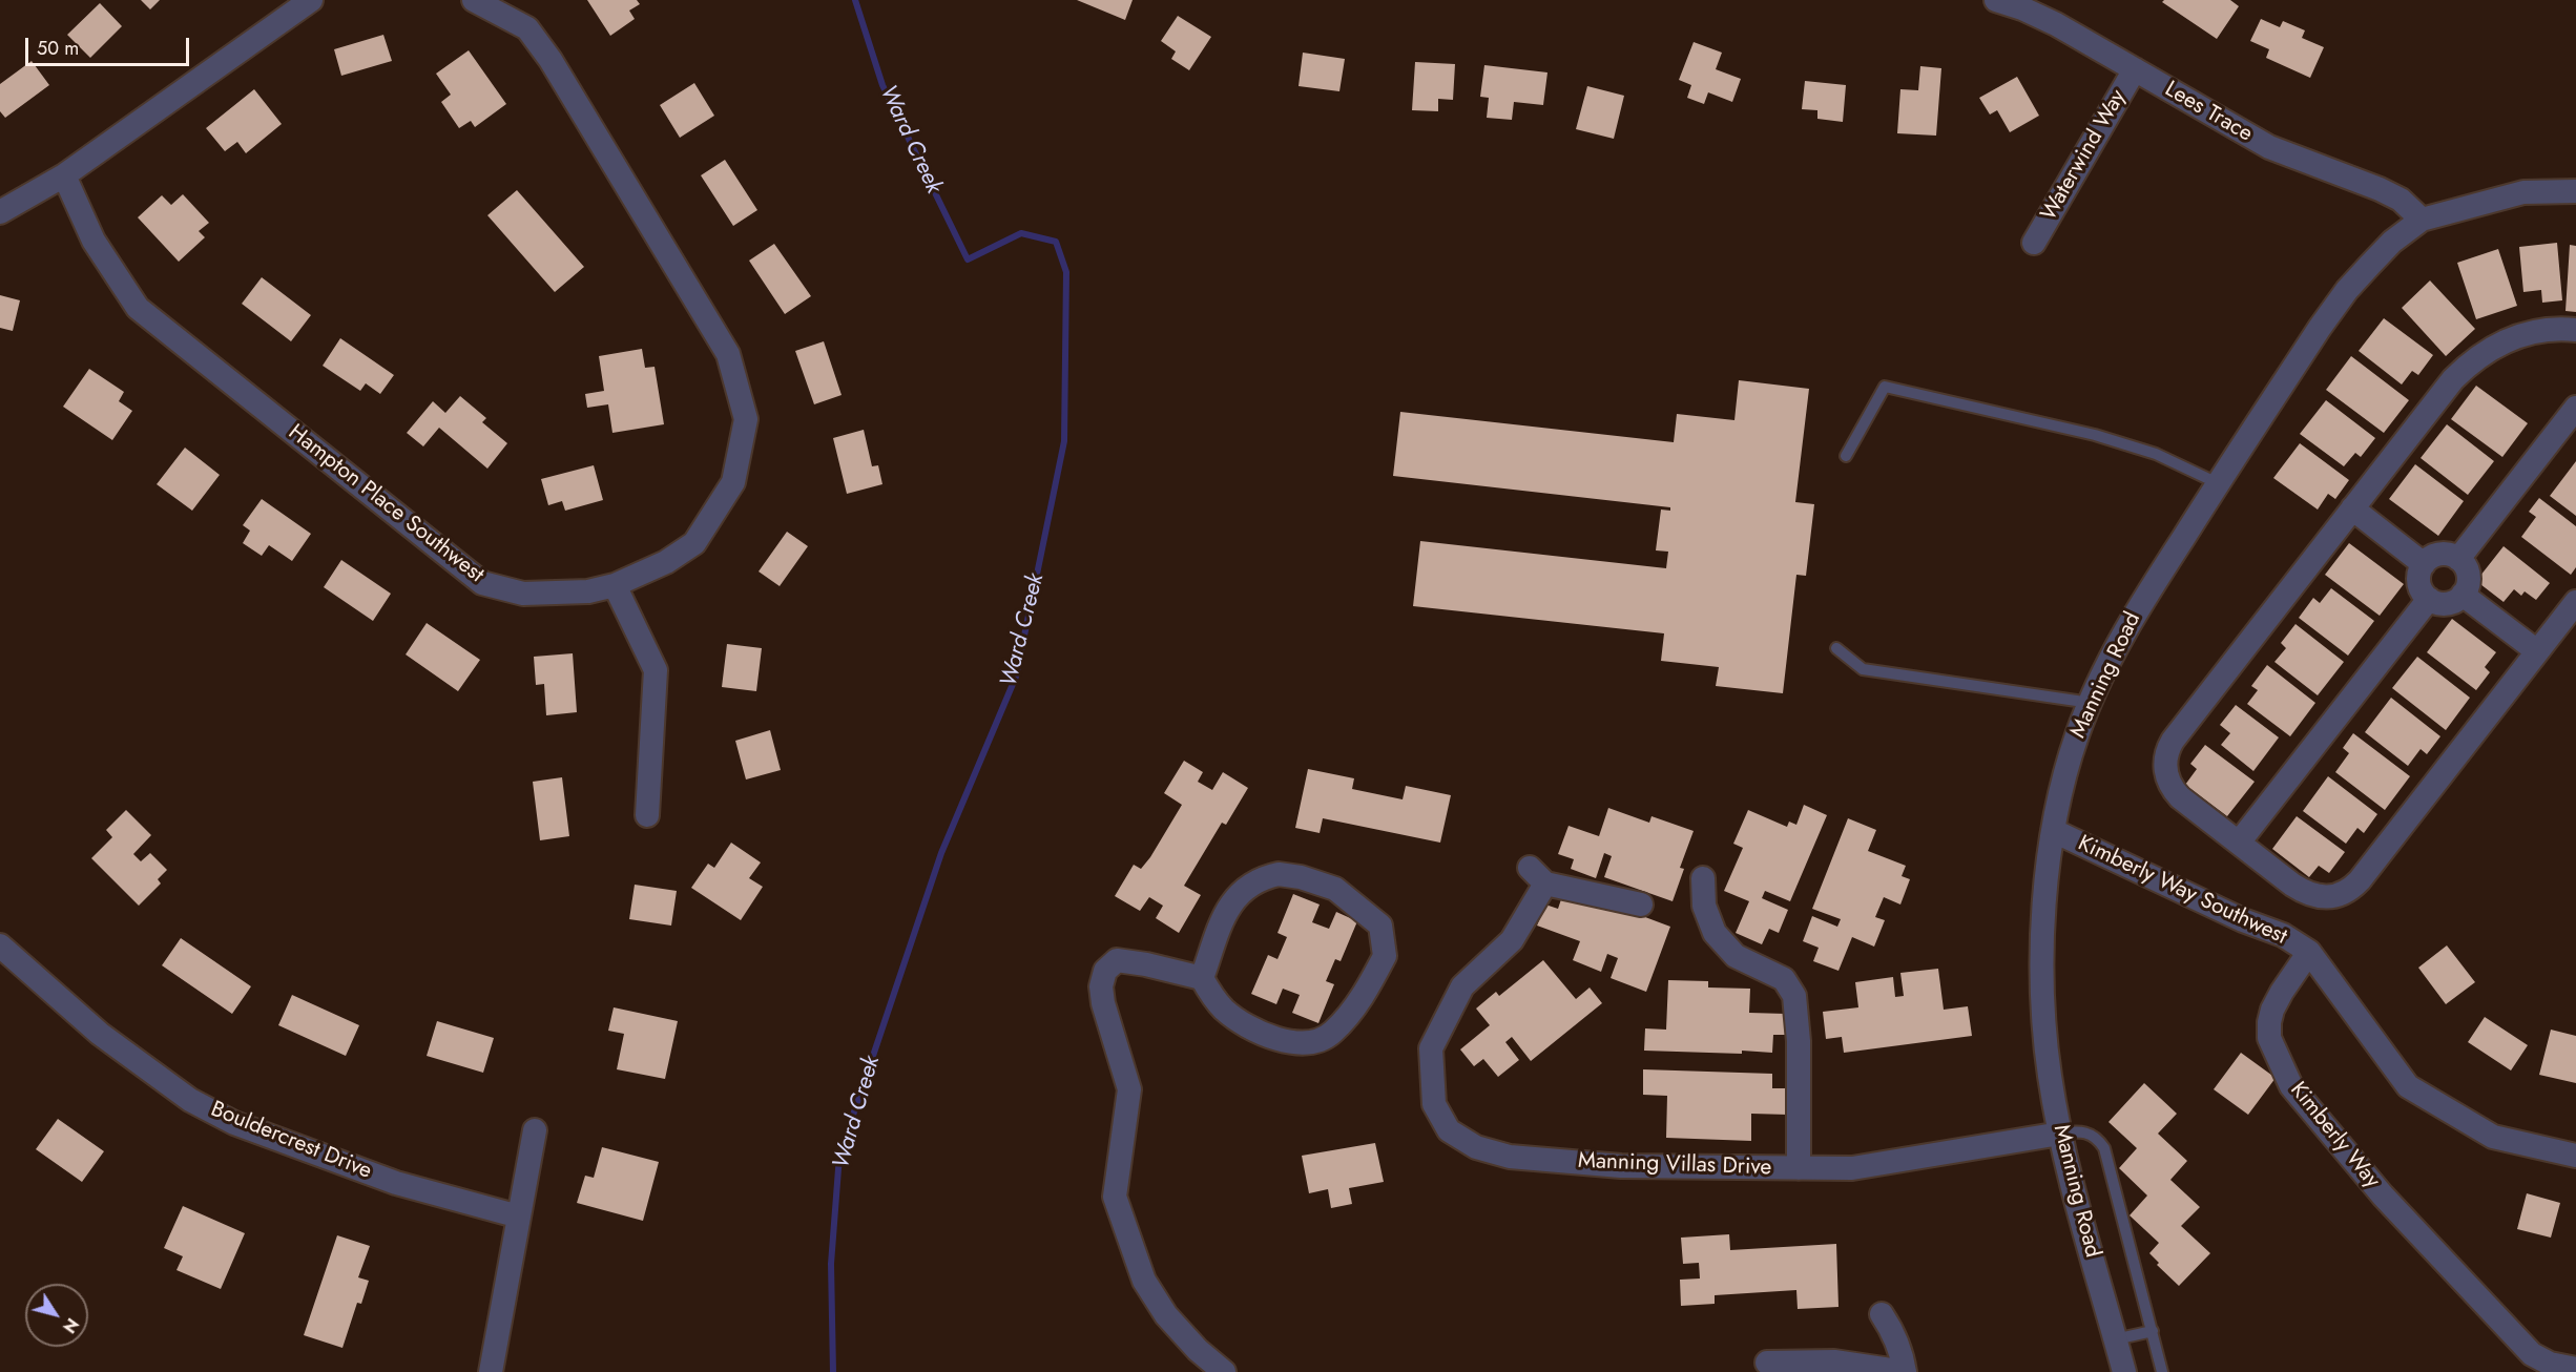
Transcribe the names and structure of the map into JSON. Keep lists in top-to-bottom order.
{
  "streets": {
    "street": [
      "Lees Trace",
      "Waterwind Way",
      "Hampton Place Southwest",
      "Manning Road",
      "Kimberly Way Southwest",
      "Kimberly Way",
      "Bouldercrest Drive",
      "Manning Villas Drive"
    ]
  },
  "crossings": [
    ["Lees Trace", "Waterwind Way"],
    ["Lees Trace", "Manning Road"],
    ["Manning Road", "Kimberly Way Southwest"],
    ["Manning Road", "Manning Villas Drive"],
    ["Kimberly Way Southwest", "Kimberly Way"]
  ],
  "water": ["Ward Creek"],
  "scale_bar": "50 m",
  "north": "bottom right"
}
